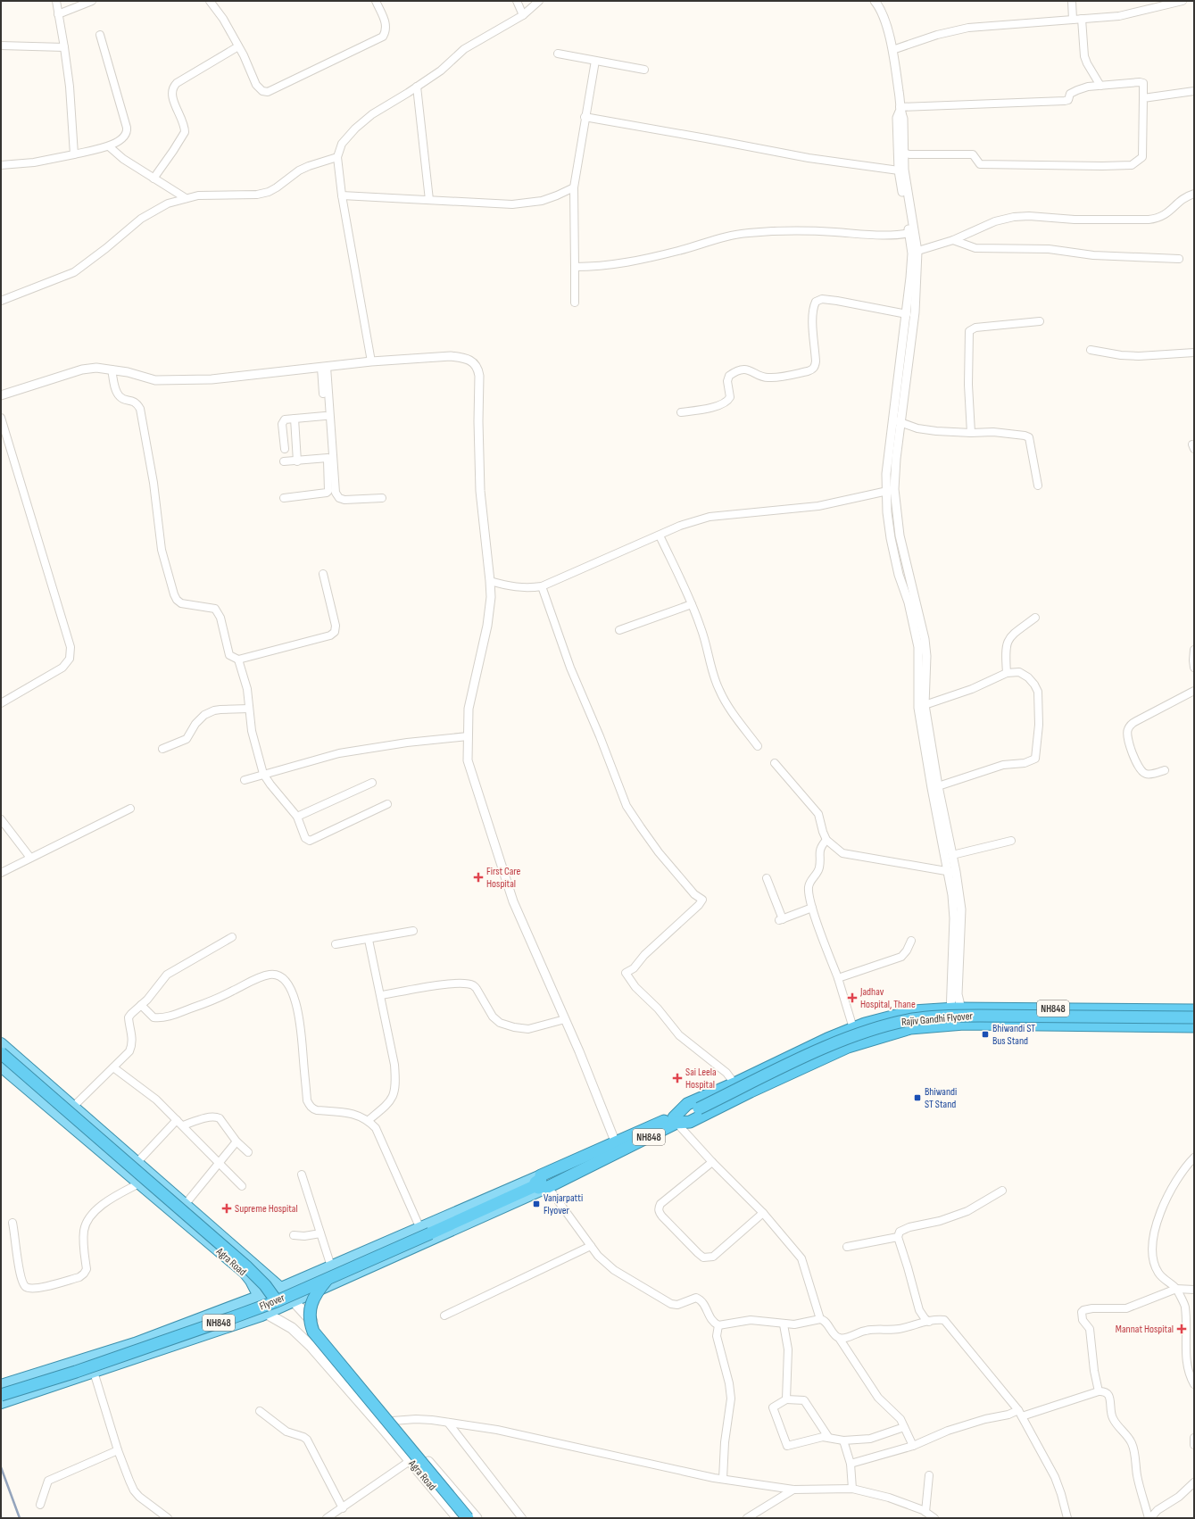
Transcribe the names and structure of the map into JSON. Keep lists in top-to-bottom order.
{
  "streets": {
    "highway": ["NH848", "Rajiv Gandhi Flyover", "Flyover"],
    "main road": ["Agra Road"]
  },
  "crossings": [
    ["NH848", "Rajiv Gandhi Flyover"],
    ["NH848", "Flyover"]
  ],
  "places": {
    "health": [
      "First Care Hospital",
      "Jadhav Hospital, Thane",
      "Sai Leela Hospital",
      "Supreme Hospital",
      "Mannat Hospital"
    ],
    "transit": ["Bhiwandi ST Bus Stand", "Bhiwandi ST Stand", "Vanjarpatti Flyover"]
  }
}
